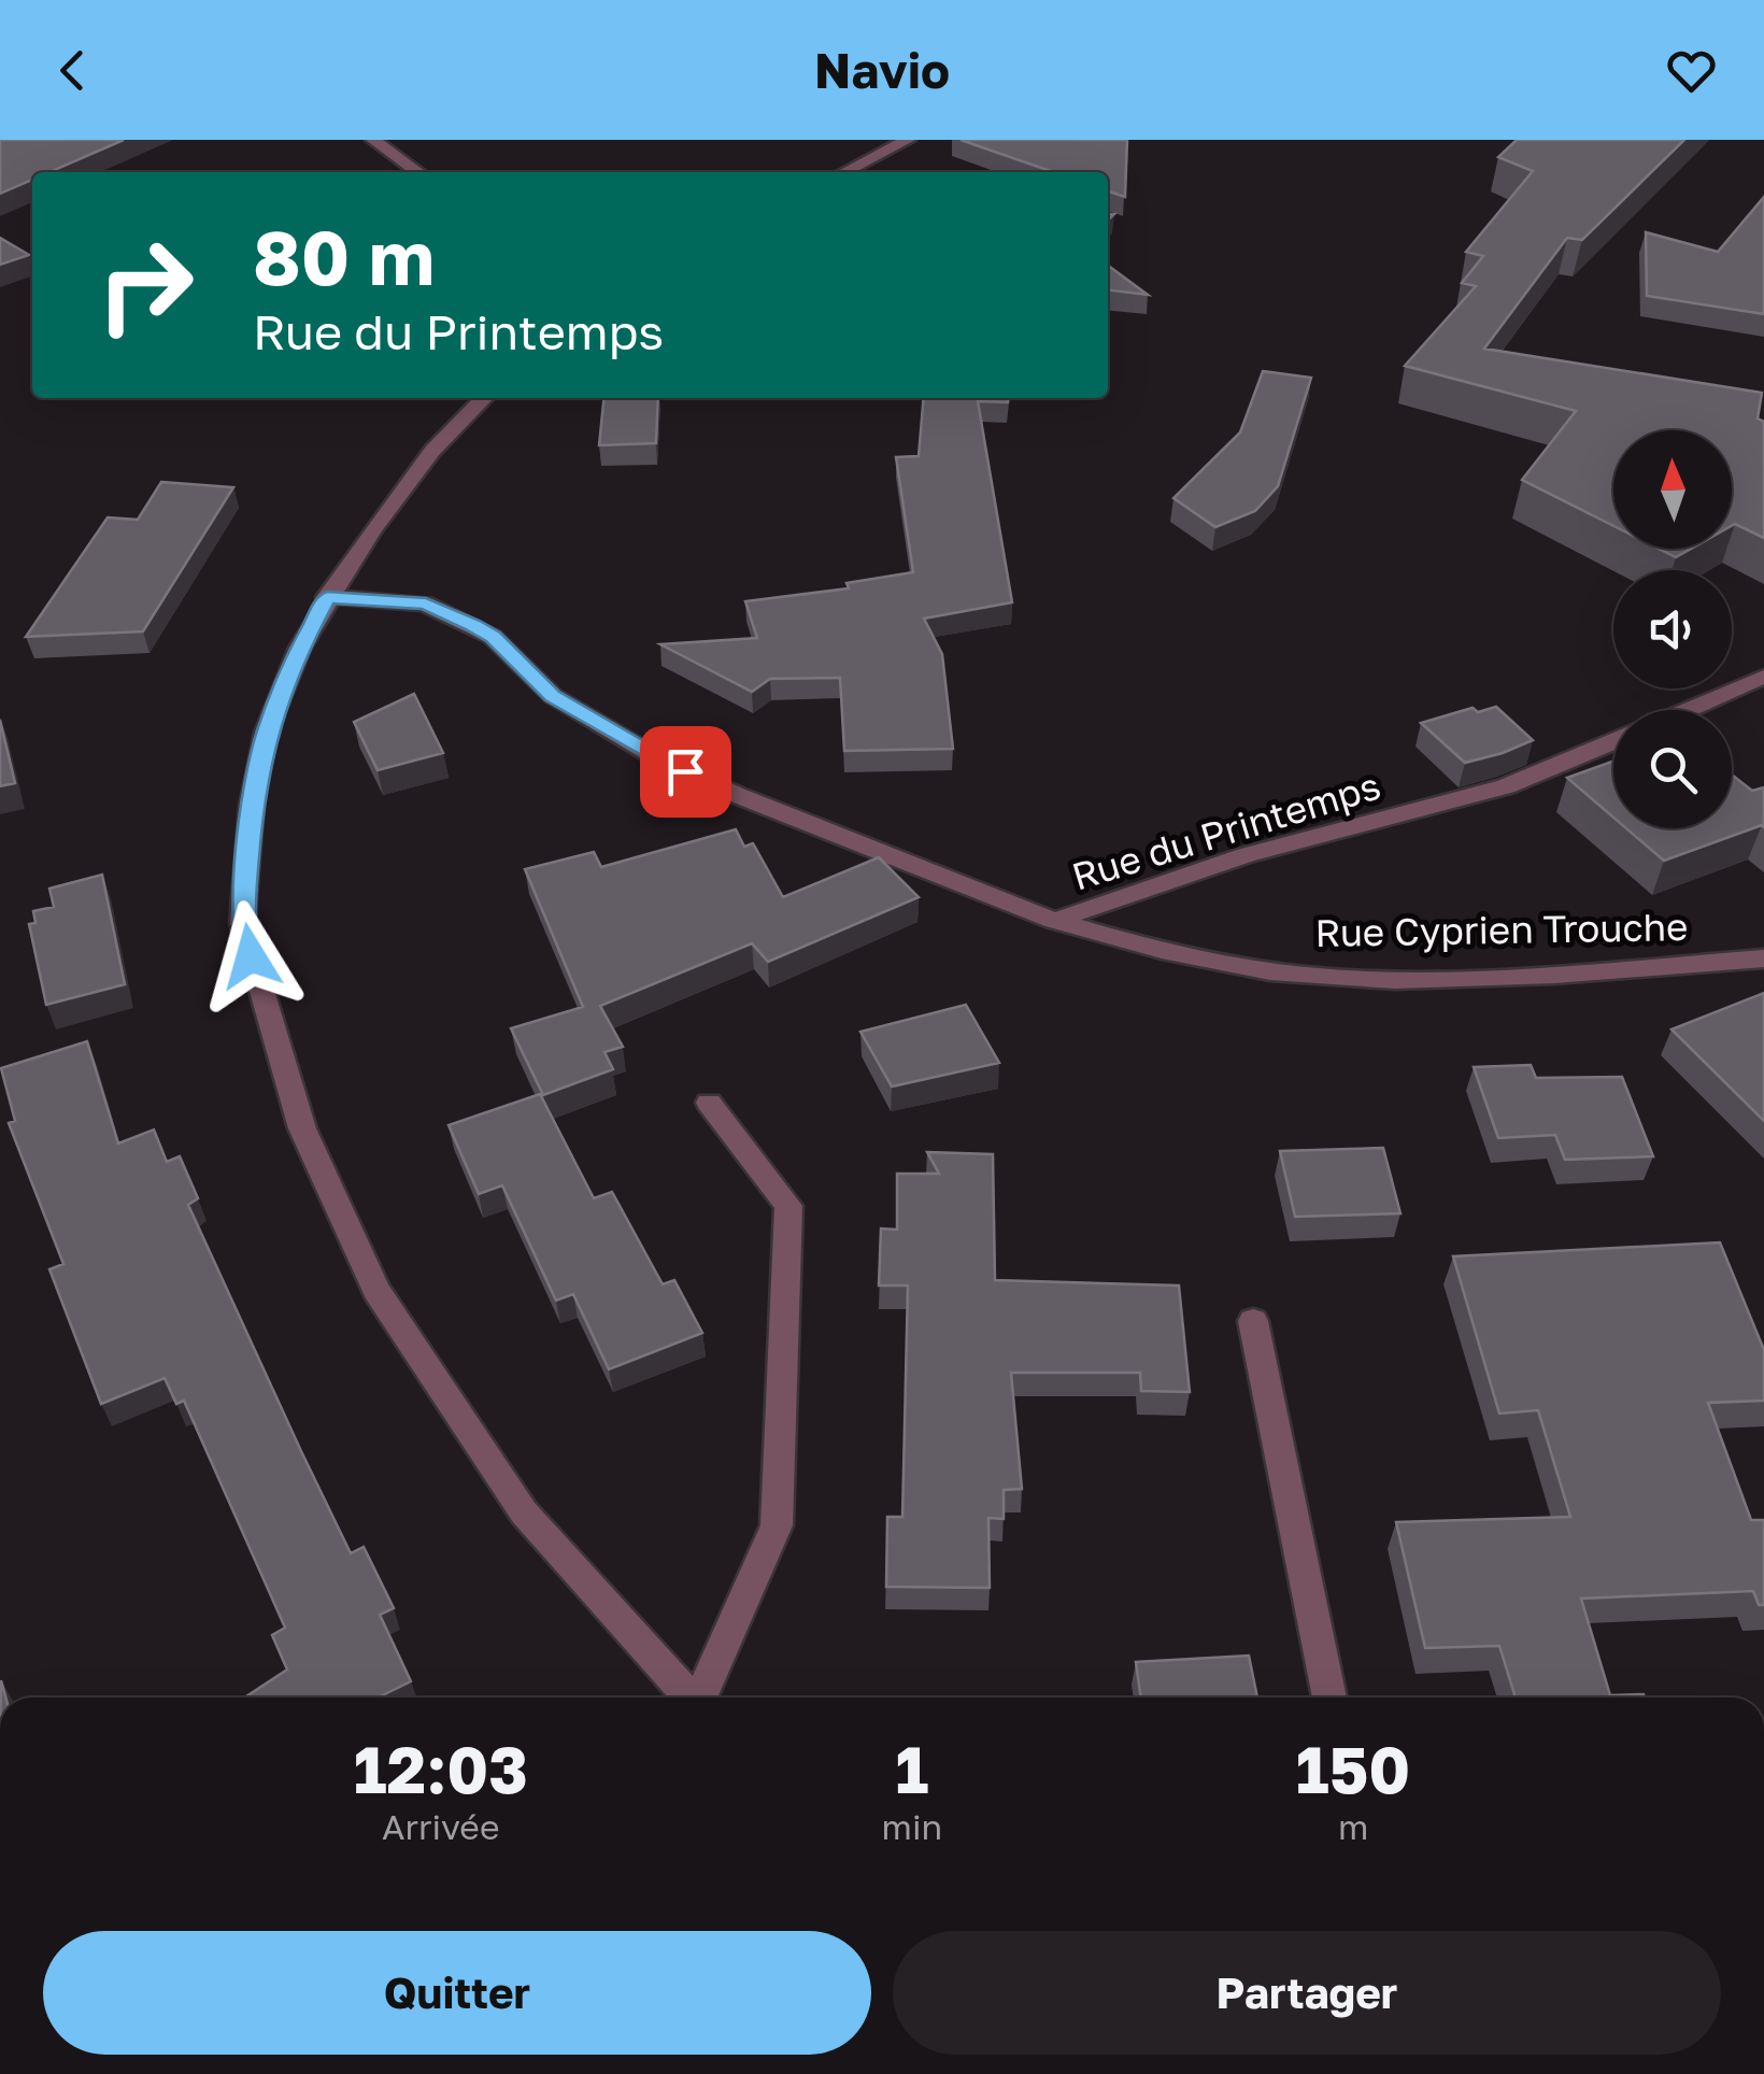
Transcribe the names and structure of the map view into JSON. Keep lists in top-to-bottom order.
{
  "streets": {
    "street": ["Rue du Printemps", "Rue Cyprien Trouche"]
  },
  "crossings": [
    ["Rue du Printemps", "Rue Cyprien Trouche"]
  ],
  "north": "top",
  "page": {
    "header": "Navio",
    "turn": ["80 m", "Rue du Printemps"],
    "eta": [
      "12:03",
      "Arrivée",
      "1",
      "min",
      "150",
      "m"
    ],
    "buttons": ["Quitter", "Partager"]
  }
}
